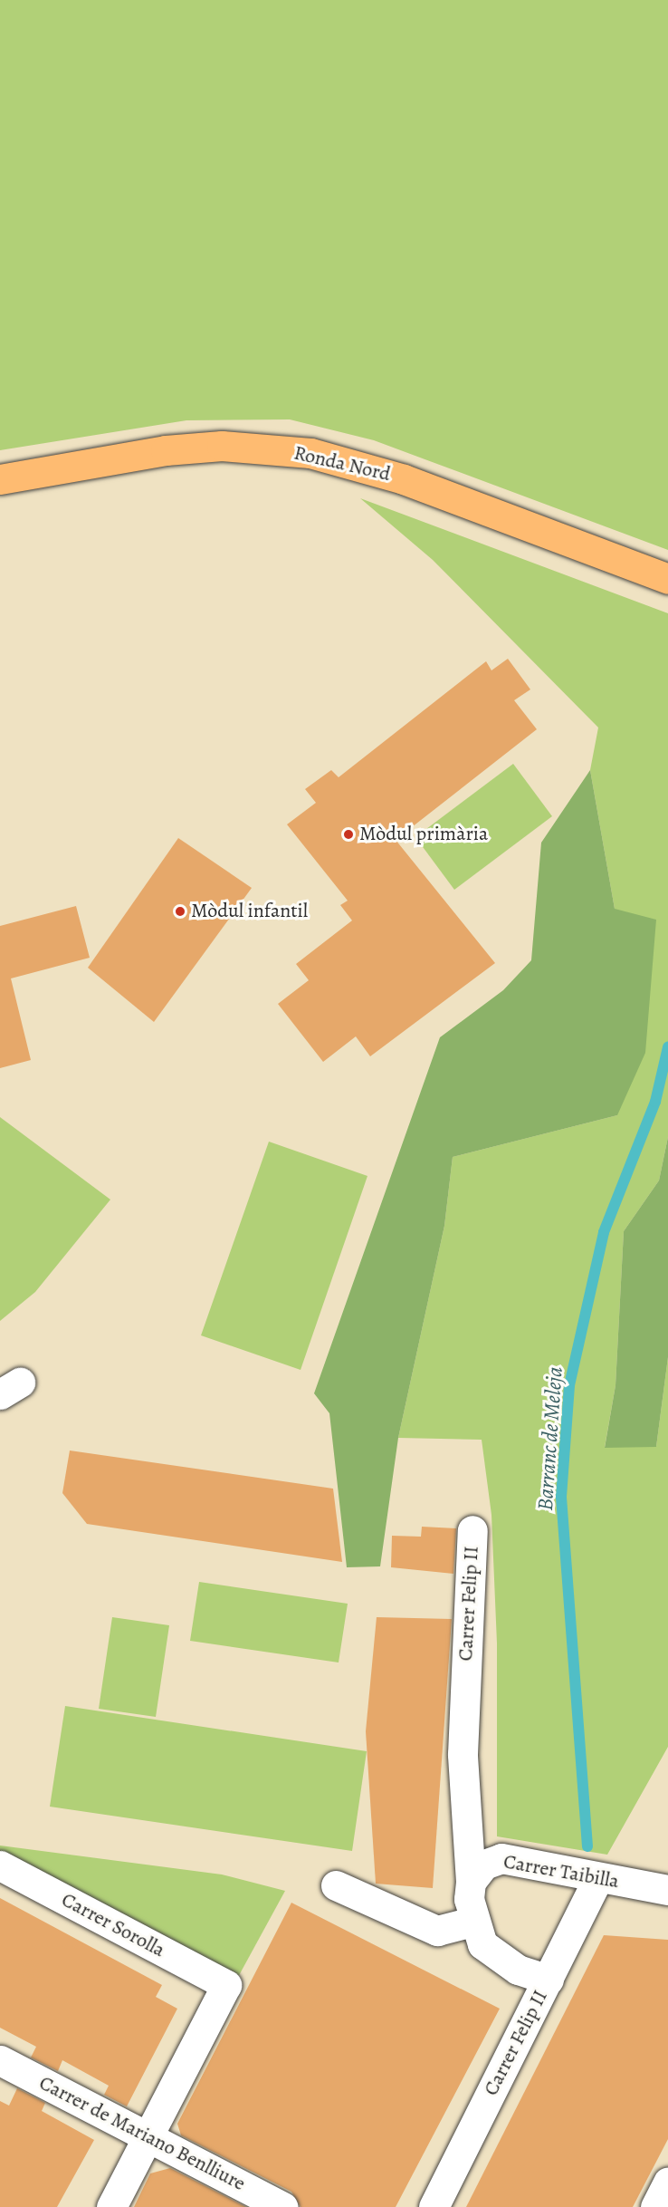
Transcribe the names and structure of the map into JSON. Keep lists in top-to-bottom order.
{
  "streets": {
    "main road": ["Ronda Nord"],
    "street": [
      "Carrer Felip II",
      "Carrer Taibilla",
      "Carrer Sorolla",
      "Carrer de Mariano Benlliure"
    ]
  },
  "crossings": [
    ["Carrer Felip II", "Carrer Taibilla"],
    ["Carrer Sorolla", "Carrer de Mariano Benlliure"]
  ],
  "water": ["Barranc de Meleja"],
  "places": ["Mòdul primària", "Mòdul infantil"]
}
